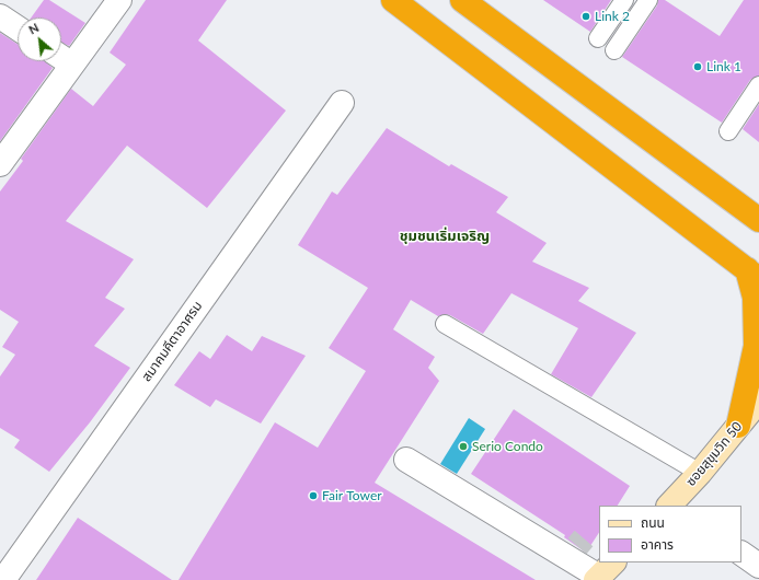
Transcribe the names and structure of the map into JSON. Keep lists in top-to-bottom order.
{
  "streets": {
    "street": ["สมาคมคีตาอาศรม", "ซอยสุขุมวิท 50"]
  },
  "districts": ["ชุมชนเริ่มเจริญ"],
  "places": [
    "Link 2",
    "Link 1",
    "Serio Condo",
    "Fair Tower"
  ],
  "legend": ["ถนน", "อาคาร"],
  "north": "top left"
}
